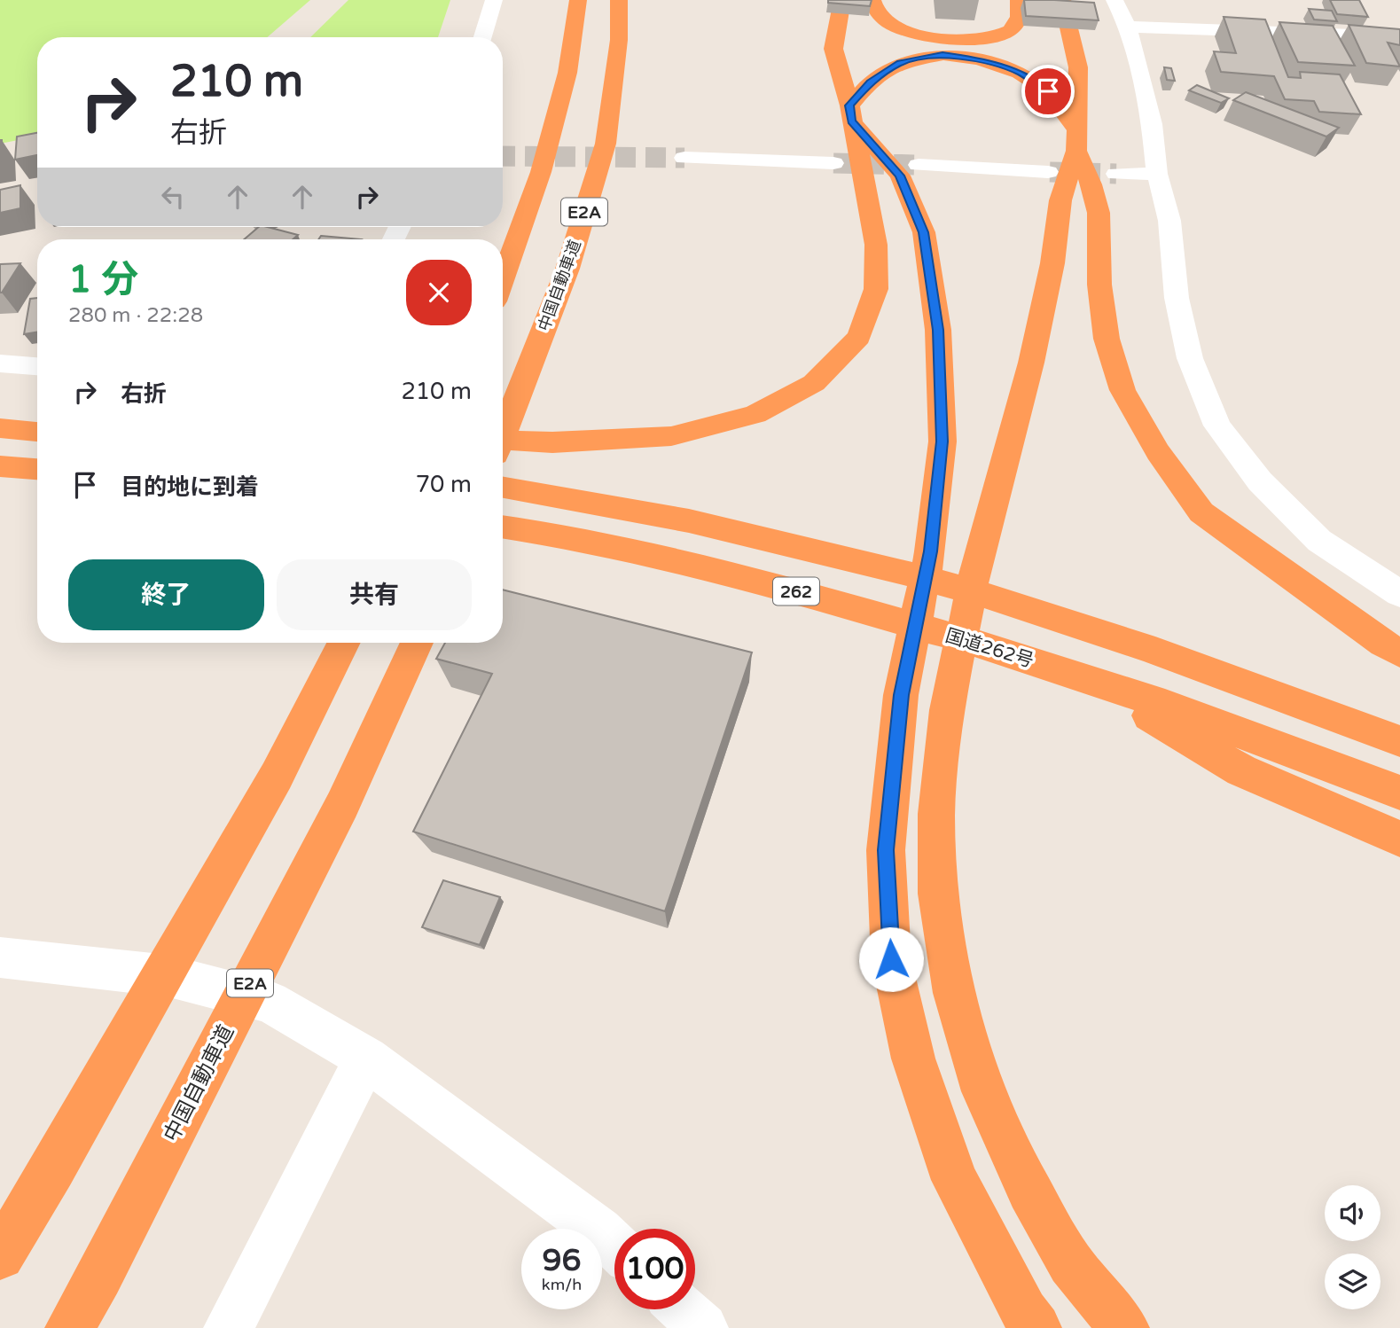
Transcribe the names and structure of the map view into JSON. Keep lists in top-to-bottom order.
{
  "streets": {
    "highway": [
      "E2A",
      "中国自動車道",
      "262",
      "国道262号"
    ]
  },
  "page": {
    "turn": ["210 m", "右折"],
    "heading": ["1 分", "280 m · 22:28"],
    "list": [
      {
        "name": "右折",
        "value": "210 m"
      },
      {
        "name": "目的地に到着",
        "value": "70 m"
      }
    ],
    "buttons": ["終了", "共有"],
    "speed": "96 km/h",
    "limit": "100"
  }
}
